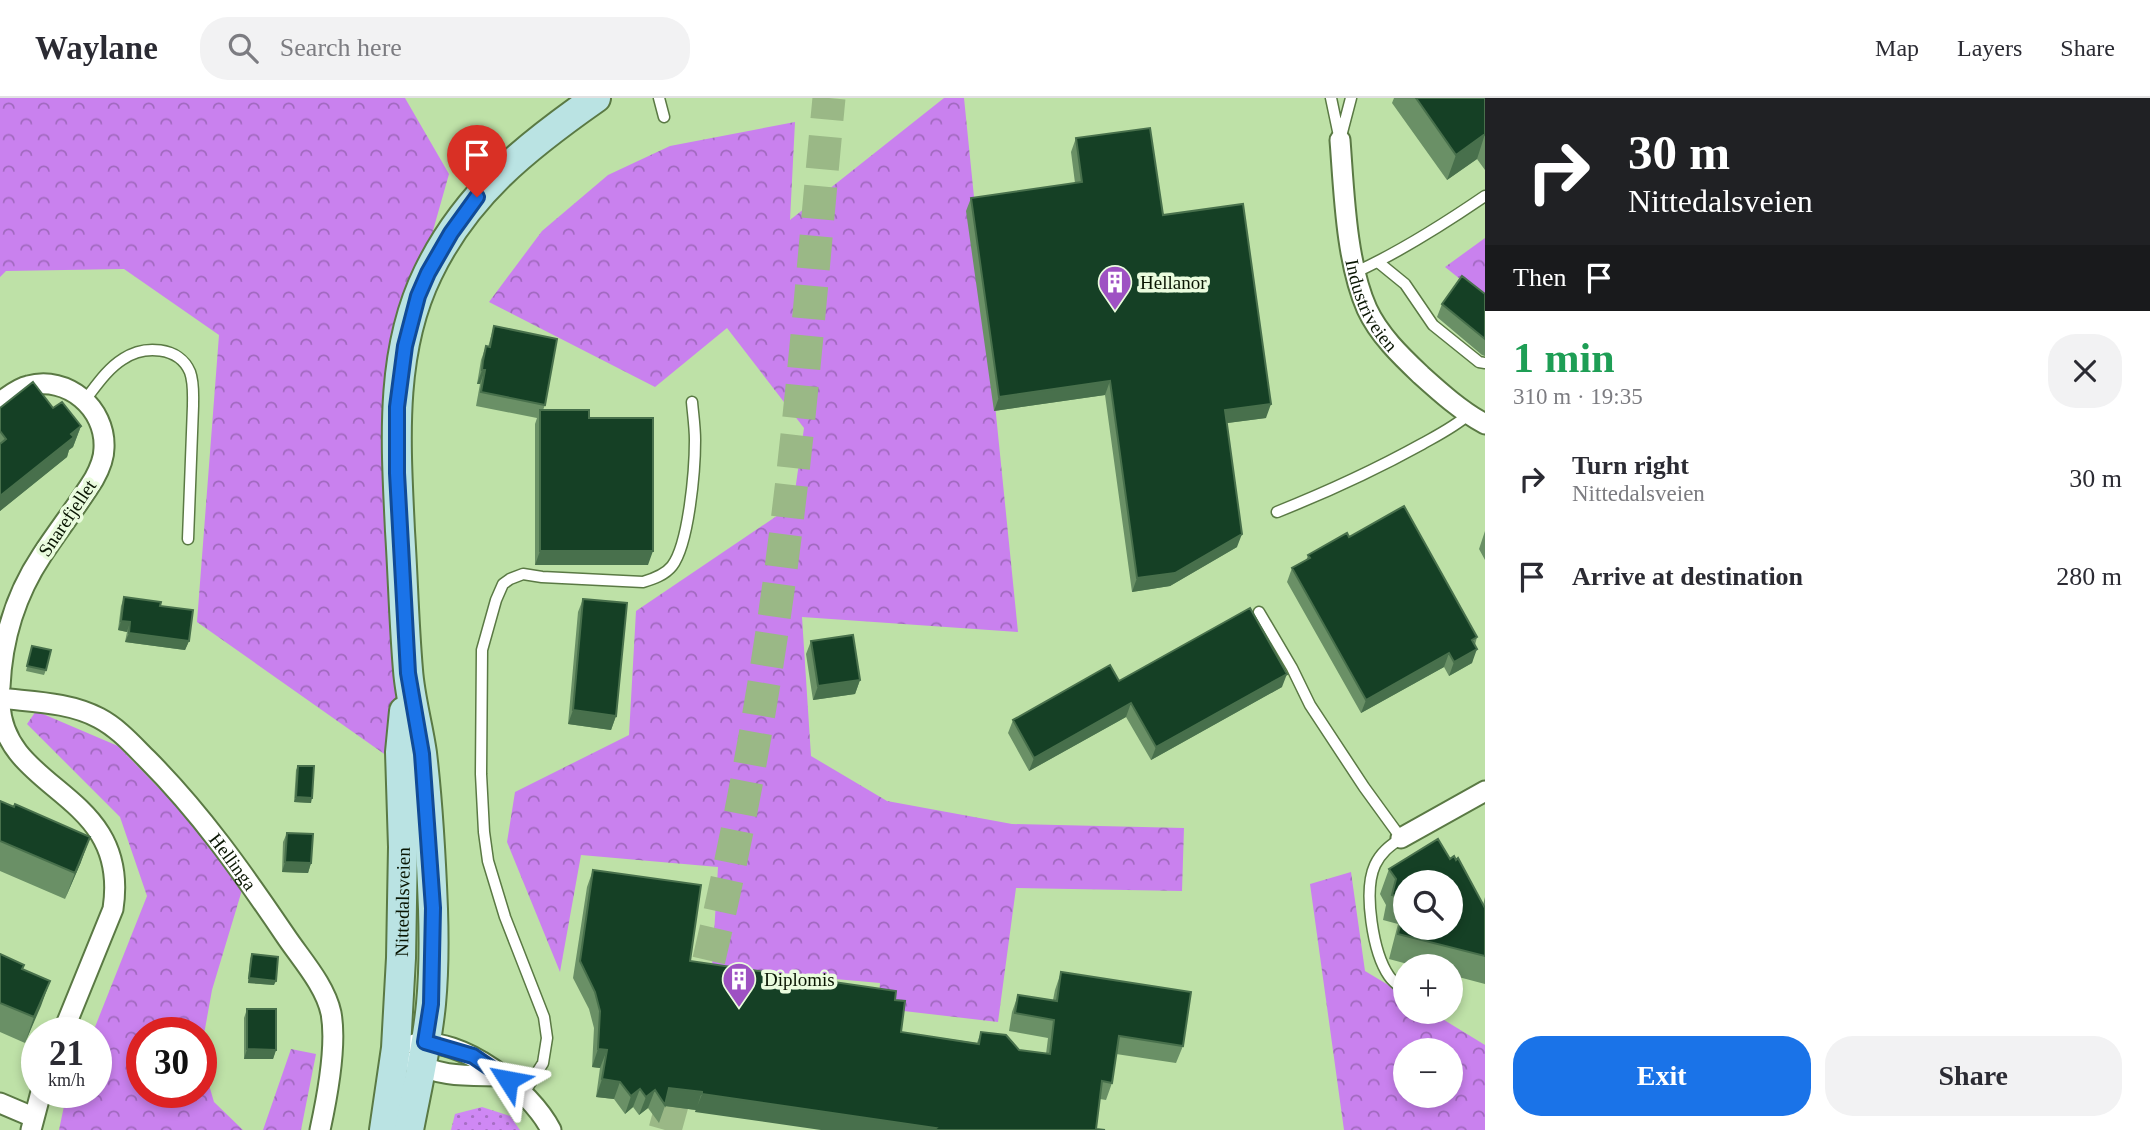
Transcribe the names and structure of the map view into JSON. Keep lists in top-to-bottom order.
{
  "streets": {
    "main road": ["Nittedalsveien"],
    "street": ["Industriveien", "Snarefjellet", "Hellinga"]
  },
  "places": {
    "building": ["Hellanor", "Diplomis"]
  },
  "page": {
    "header": "Waylane",
    "search": "Search here",
    "nav": ["Map", "Layers", "Share"],
    "turn": ["30 m", "Nittedalsveien"],
    "then": "Then",
    "heading": ["1 min", "310 m · 19:35"],
    "list": [
      {
        "name": "Turn right",
        "note": "Nittedalsveien",
        "value": "30 m"
      },
      {
        "name": "Arrive at destination",
        "value": "280 m"
      }
    ],
    "map_buttons": ["+", "−"],
    "speed": "21 km/h",
    "limit": "30",
    "buttons": ["Exit", "Share"]
  }
}
